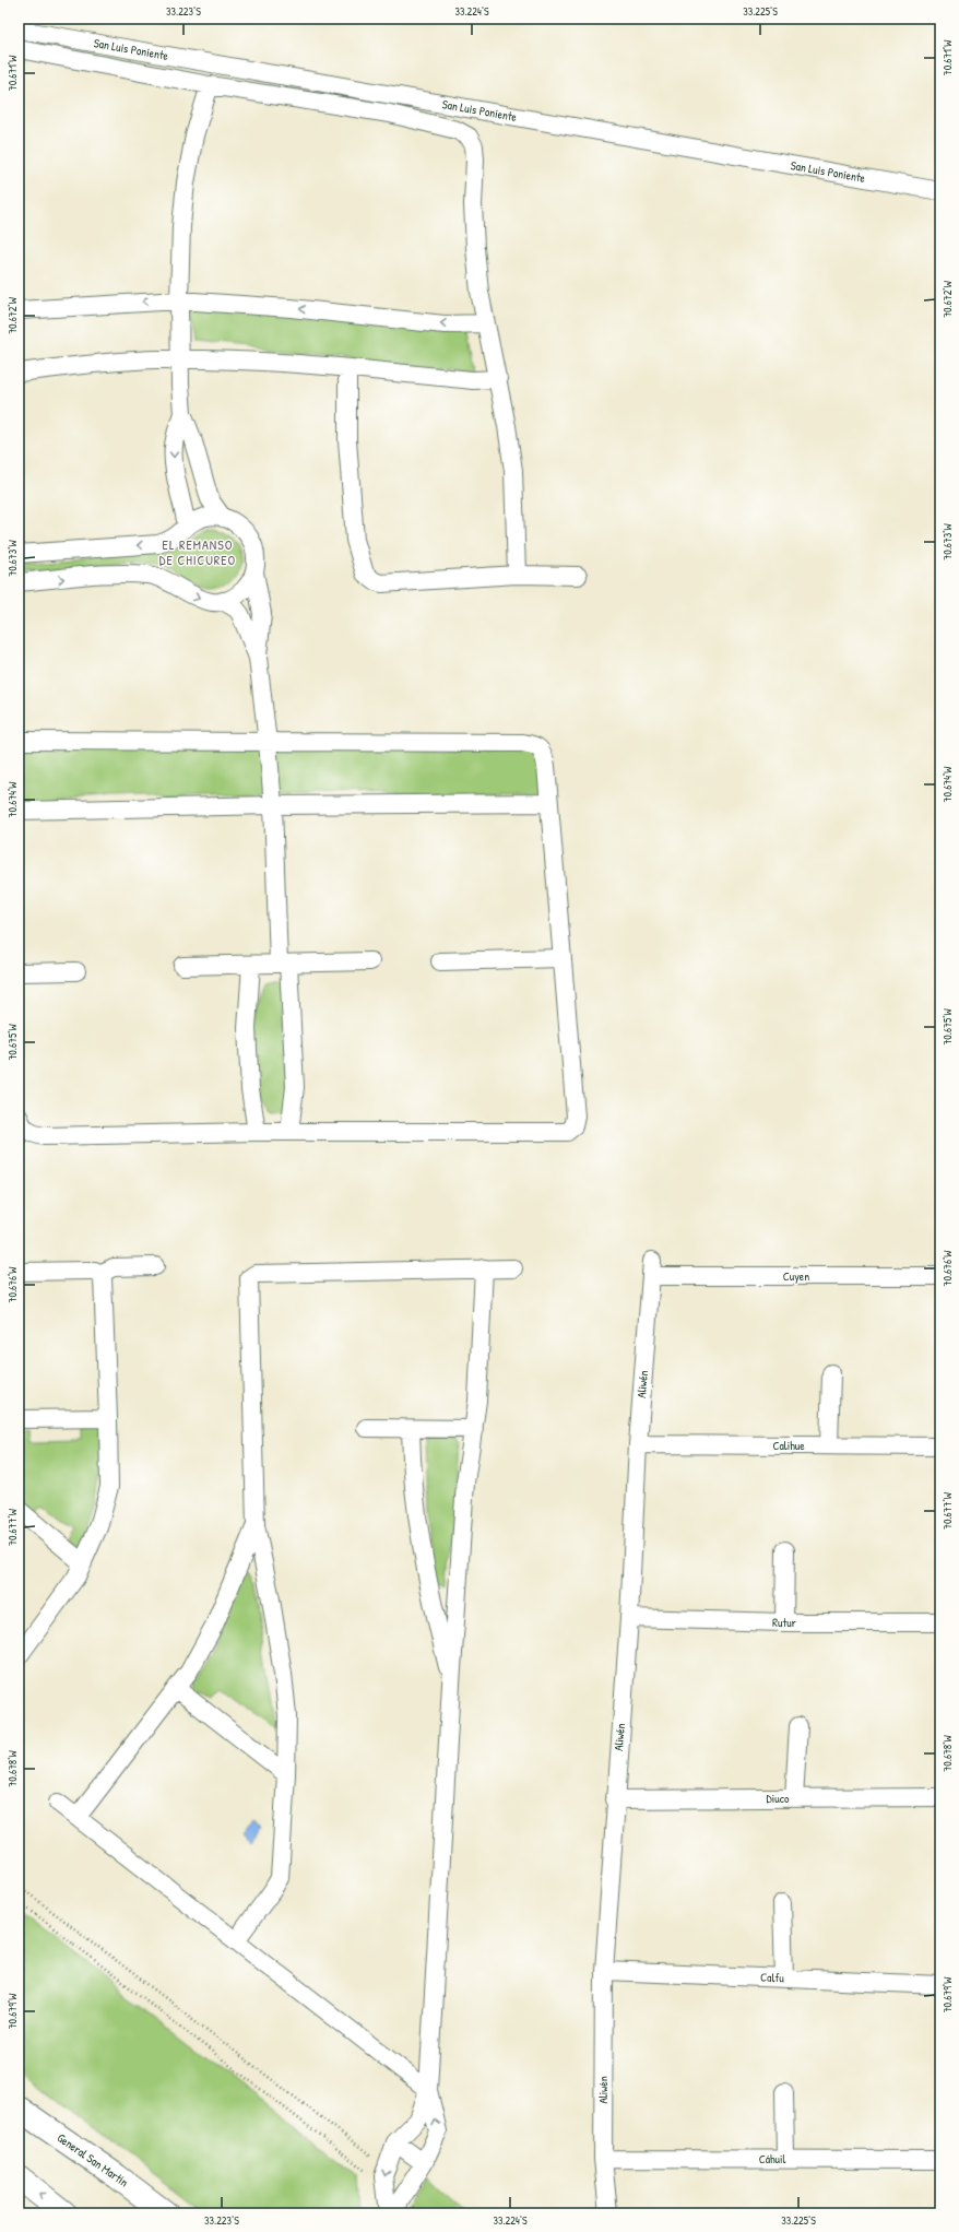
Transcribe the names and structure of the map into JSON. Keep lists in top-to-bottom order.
{
  "streets": {
    "main road": ["General San Martín"],
    "street": [
      "San Luis Poniente",
      "Cuyen",
      "Aliwén",
      "Calihue",
      "Rutur",
      "Diuco",
      "Calfu",
      "Cáhuil"
    ]
  },
  "crossings": [
    ["Cuyen", "Aliwén"],
    ["Aliwén", "Calihue"],
    ["Aliwén", "Rutur"],
    ["Aliwén", "Diuco"],
    ["Aliwén", "Calfu"],
    ["Aliwén", "Cáhuil"]
  ],
  "districts": ["EL REMANSO DE CHICUREO"],
  "coordinates": [
    "33.223°S",
    "33.224°S",
    "33.225°S",
    "70.671°W",
    "70.672°W",
    "70.673°W",
    "70.674°W",
    "70.675°W",
    "70.676°W",
    "70.677°W",
    "70.678°W",
    "70.679°W"
  ]
}
